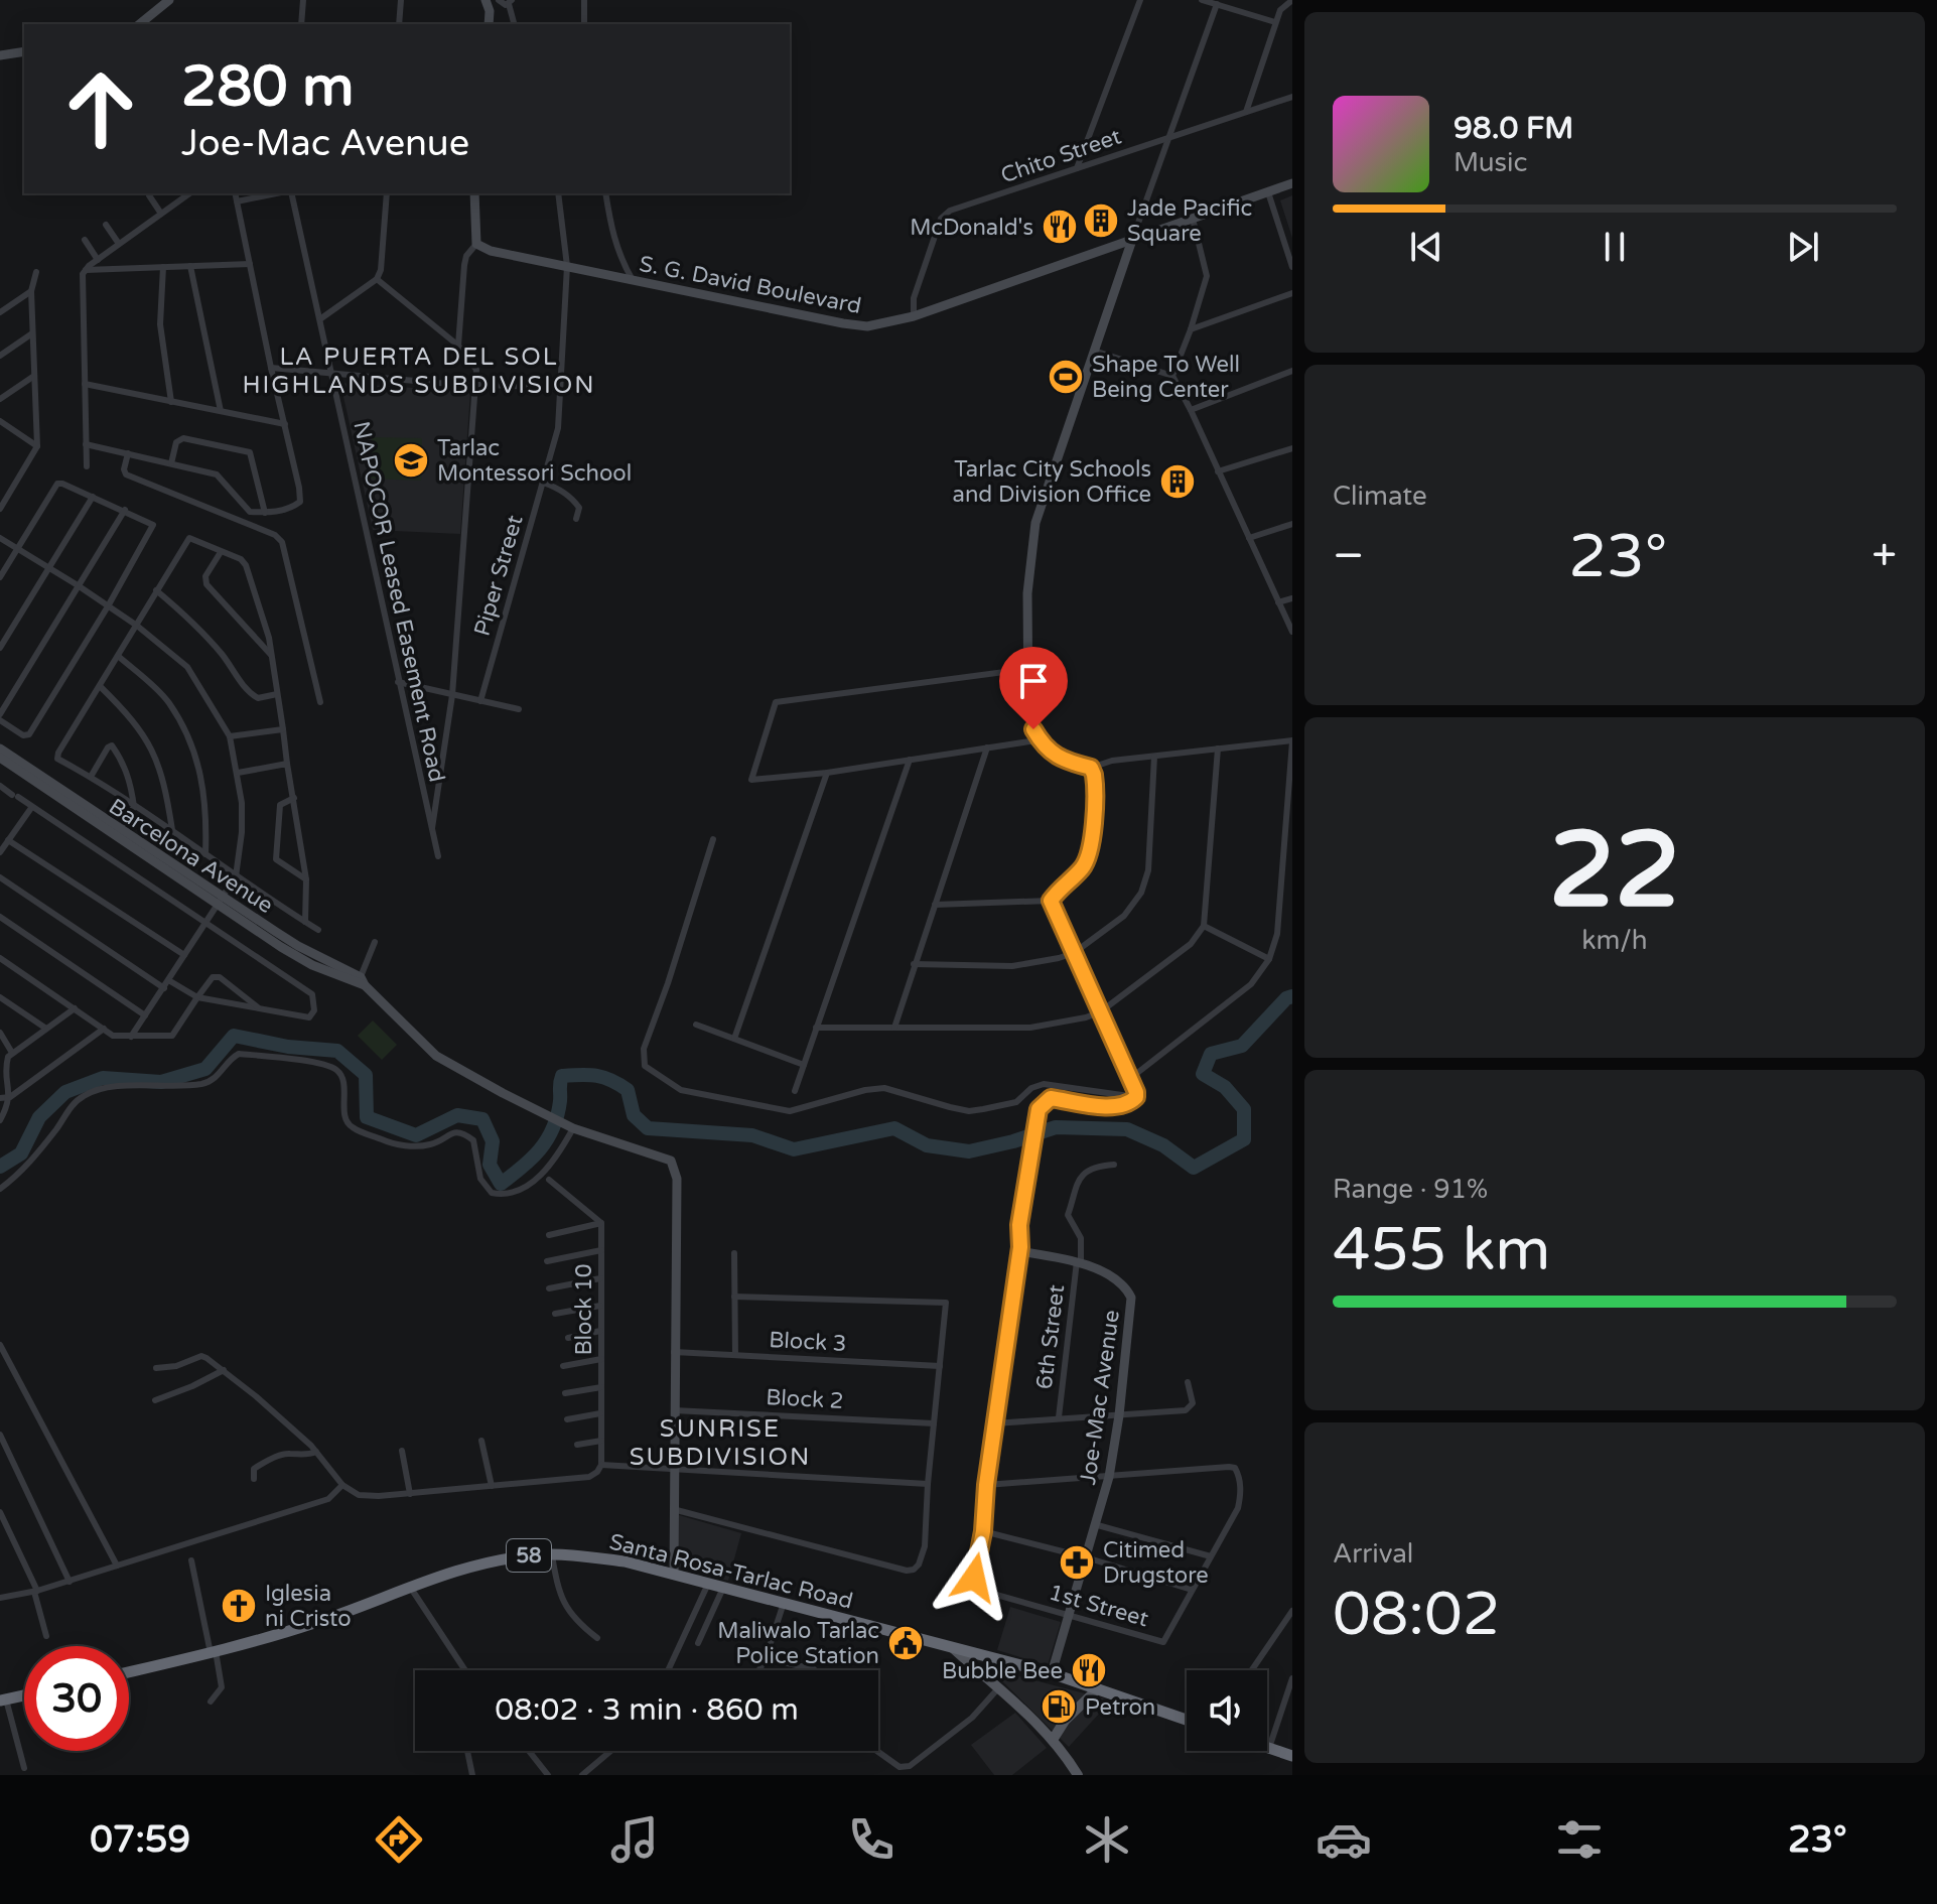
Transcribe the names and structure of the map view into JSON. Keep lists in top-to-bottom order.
{
  "streets": {
    "highway": ["58", "Santa Rosa-Tarlac Road"],
    "street": [
      "Chito Street",
      "S. G. David Boulevard",
      "Piper Street",
      "NAPOCOR Leased Easement Road",
      "Barcelona Avenue",
      "Block 10",
      "6th Street",
      "Block 3",
      "Joe-Mac Avenue",
      "Block 2",
      "1st Street"
    ]
  },
  "crossings": [
    ["Chito Street", "S. G. David Boulevard"],
    ["S. G. David Boulevard", "Piper Street"],
    ["Barcelona Avenue", "Block 3"],
    ["6th Street", "Joe-Mac Avenue"],
    ["Joe-Mac Avenue", "Santa Rosa-Tarlac Road"],
    ["Joe-Mac Avenue", "1st Street"]
  ],
  "districts": ["LA PUERTA DEL SOL HIGHLANDS SUBDIVISION", "SUNRISE SUBDIVISION"],
  "places": {
    "building": ["Jade Pacific Square", "Tarlac City Schools and Division Office"],
    "restaurant": ["McDonald's", "Bubble Bee"],
    "sports": ["Shape To Well Being Center"],
    "school or university": ["Tarlac Montessori School"],
    "pharmacy": ["Citimed Drugstore"],
    "church": ["Iglesia ni Cristo"],
    "public building": ["Maliwalo Tarlac Police Station"],
    "fuel station": ["Petron"]
  },
  "page": {
    "turn": ["280 m", "Joe-Mac Avenue"],
    "song": ["98.0 FM", "Music"],
    "tile": [
      "Climate",
      ["22", "km/h"],
      ["Range · 91%", "455 km"],
      ["Arrival", "08:02"]
    ],
    "heat": ["−", "23°", "+"],
    "limit": "30",
    "trip": "08:02 · 3 min · 860 m",
    "tabs": ["07:59", "23°"]
  }
}
